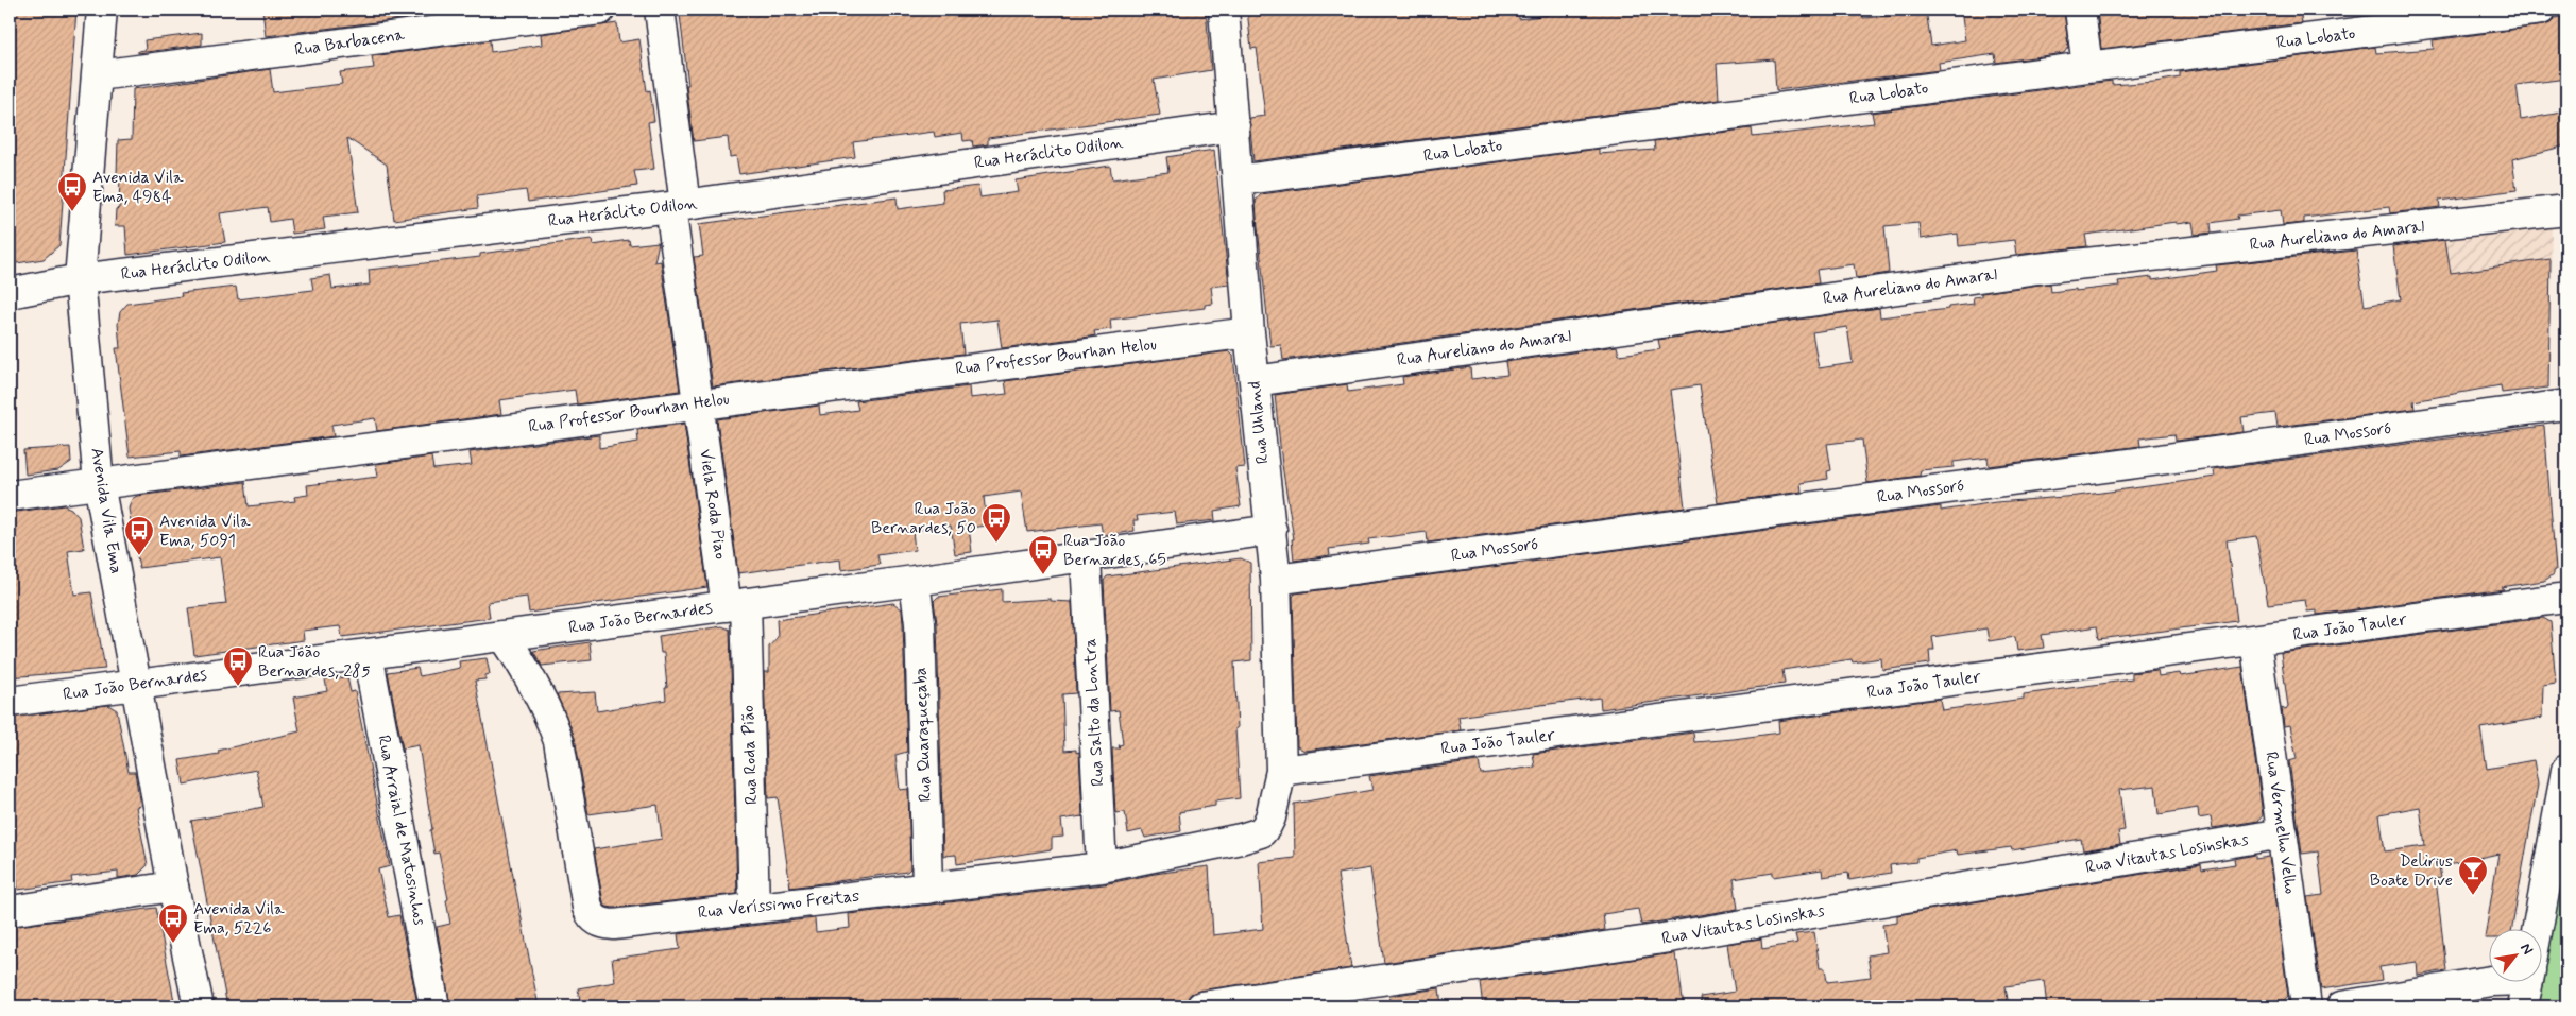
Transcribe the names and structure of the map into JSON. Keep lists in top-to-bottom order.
{
  "streets": {
    "street": [
      "Rua Lobato",
      "Rua Barbacena",
      "Rua Heráclito Odilon",
      "Rua Aureliano do Amaral",
      "Rua Professor Bourhan Helou",
      "Rua Uhland",
      "Rua Mossoró",
      "Viela Roda Piao",
      "Avenida Vila Ema",
      "Rua João Bernardes",
      "Rua João Tauler",
      "Rua Salto da Lontra",
      "Rua Quaraqueçaba",
      "Rua Roda Pião",
      "Rua Vermelho Velho",
      "Rua Arraial de Matosinhos",
      "Rua Vitautas Losinskas",
      "Rua Veríssimo Freitas"
    ]
  },
  "crossings": [
    ["Rua Lobato", "Rua Uhland"],
    ["Rua Barbacena", "Avenida Vila Ema"],
    ["Rua Heráclito Odilon", "Rua Uhland"],
    ["Rua Heráclito Odilon", "Viela Roda Piao"],
    ["Rua Heráclito Odilon", "Avenida Vila Ema"],
    ["Rua Aureliano do Amaral", "Rua Uhland"],
    ["Rua Professor Bourhan Helou", "Rua Uhland"],
    ["Rua Professor Bourhan Helou", "Viela Roda Piao"],
    ["Rua Professor Bourhan Helou", "Avenida Vila Ema"],
    ["Rua Uhland", "Rua Mossoró"],
    ["Rua Uhland", "Rua João Bernardes"],
    ["Rua Uhland", "Rua João Tauler"],
    ["Rua Uhland", "Rua Veríssimo Freitas"],
    ["Viela Roda Piao", "Rua João Bernardes"],
    ["Viela Roda Piao", "Rua Roda Pião"],
    ["Avenida Vila Ema", "Rua João Bernardes"],
    ["Rua João Bernardes", "Rua Salto da Lontra"],
    ["Rua João Bernardes", "Rua Quaraqueçaba"],
    ["Rua João Bernardes", "Rua Roda Pião"],
    ["Rua João Bernardes", "Rua Arraial de Matosinhos"],
    ["Rua João Bernardes", "Rua Veríssimo Freitas"],
    ["Rua João Tauler", "Rua Vermelho Velho"],
    ["Rua Salto da Lontra", "Rua Veríssimo Freitas"],
    ["Rua Quaraqueçaba", "Rua Veríssimo Freitas"],
    ["Rua Roda Pião", "Rua Veríssimo Freitas"],
    ["Rua Vermelho Velho", "Rua Vitautas Losinskas"]
  ],
  "places": {
    "bus stop": [
      "Avenida Vila Ema, 4984",
      "Rua João Bernardes, 50",
      "Avenida Vila Ema, 5091",
      "Rua João Bernardes, 65",
      "Rua João Bernardes, 285",
      "Avenida Vila Ema, 5226"
    ],
    "bar": ["Delirius Boate Drive"]
  },
  "north": "top right"
}
